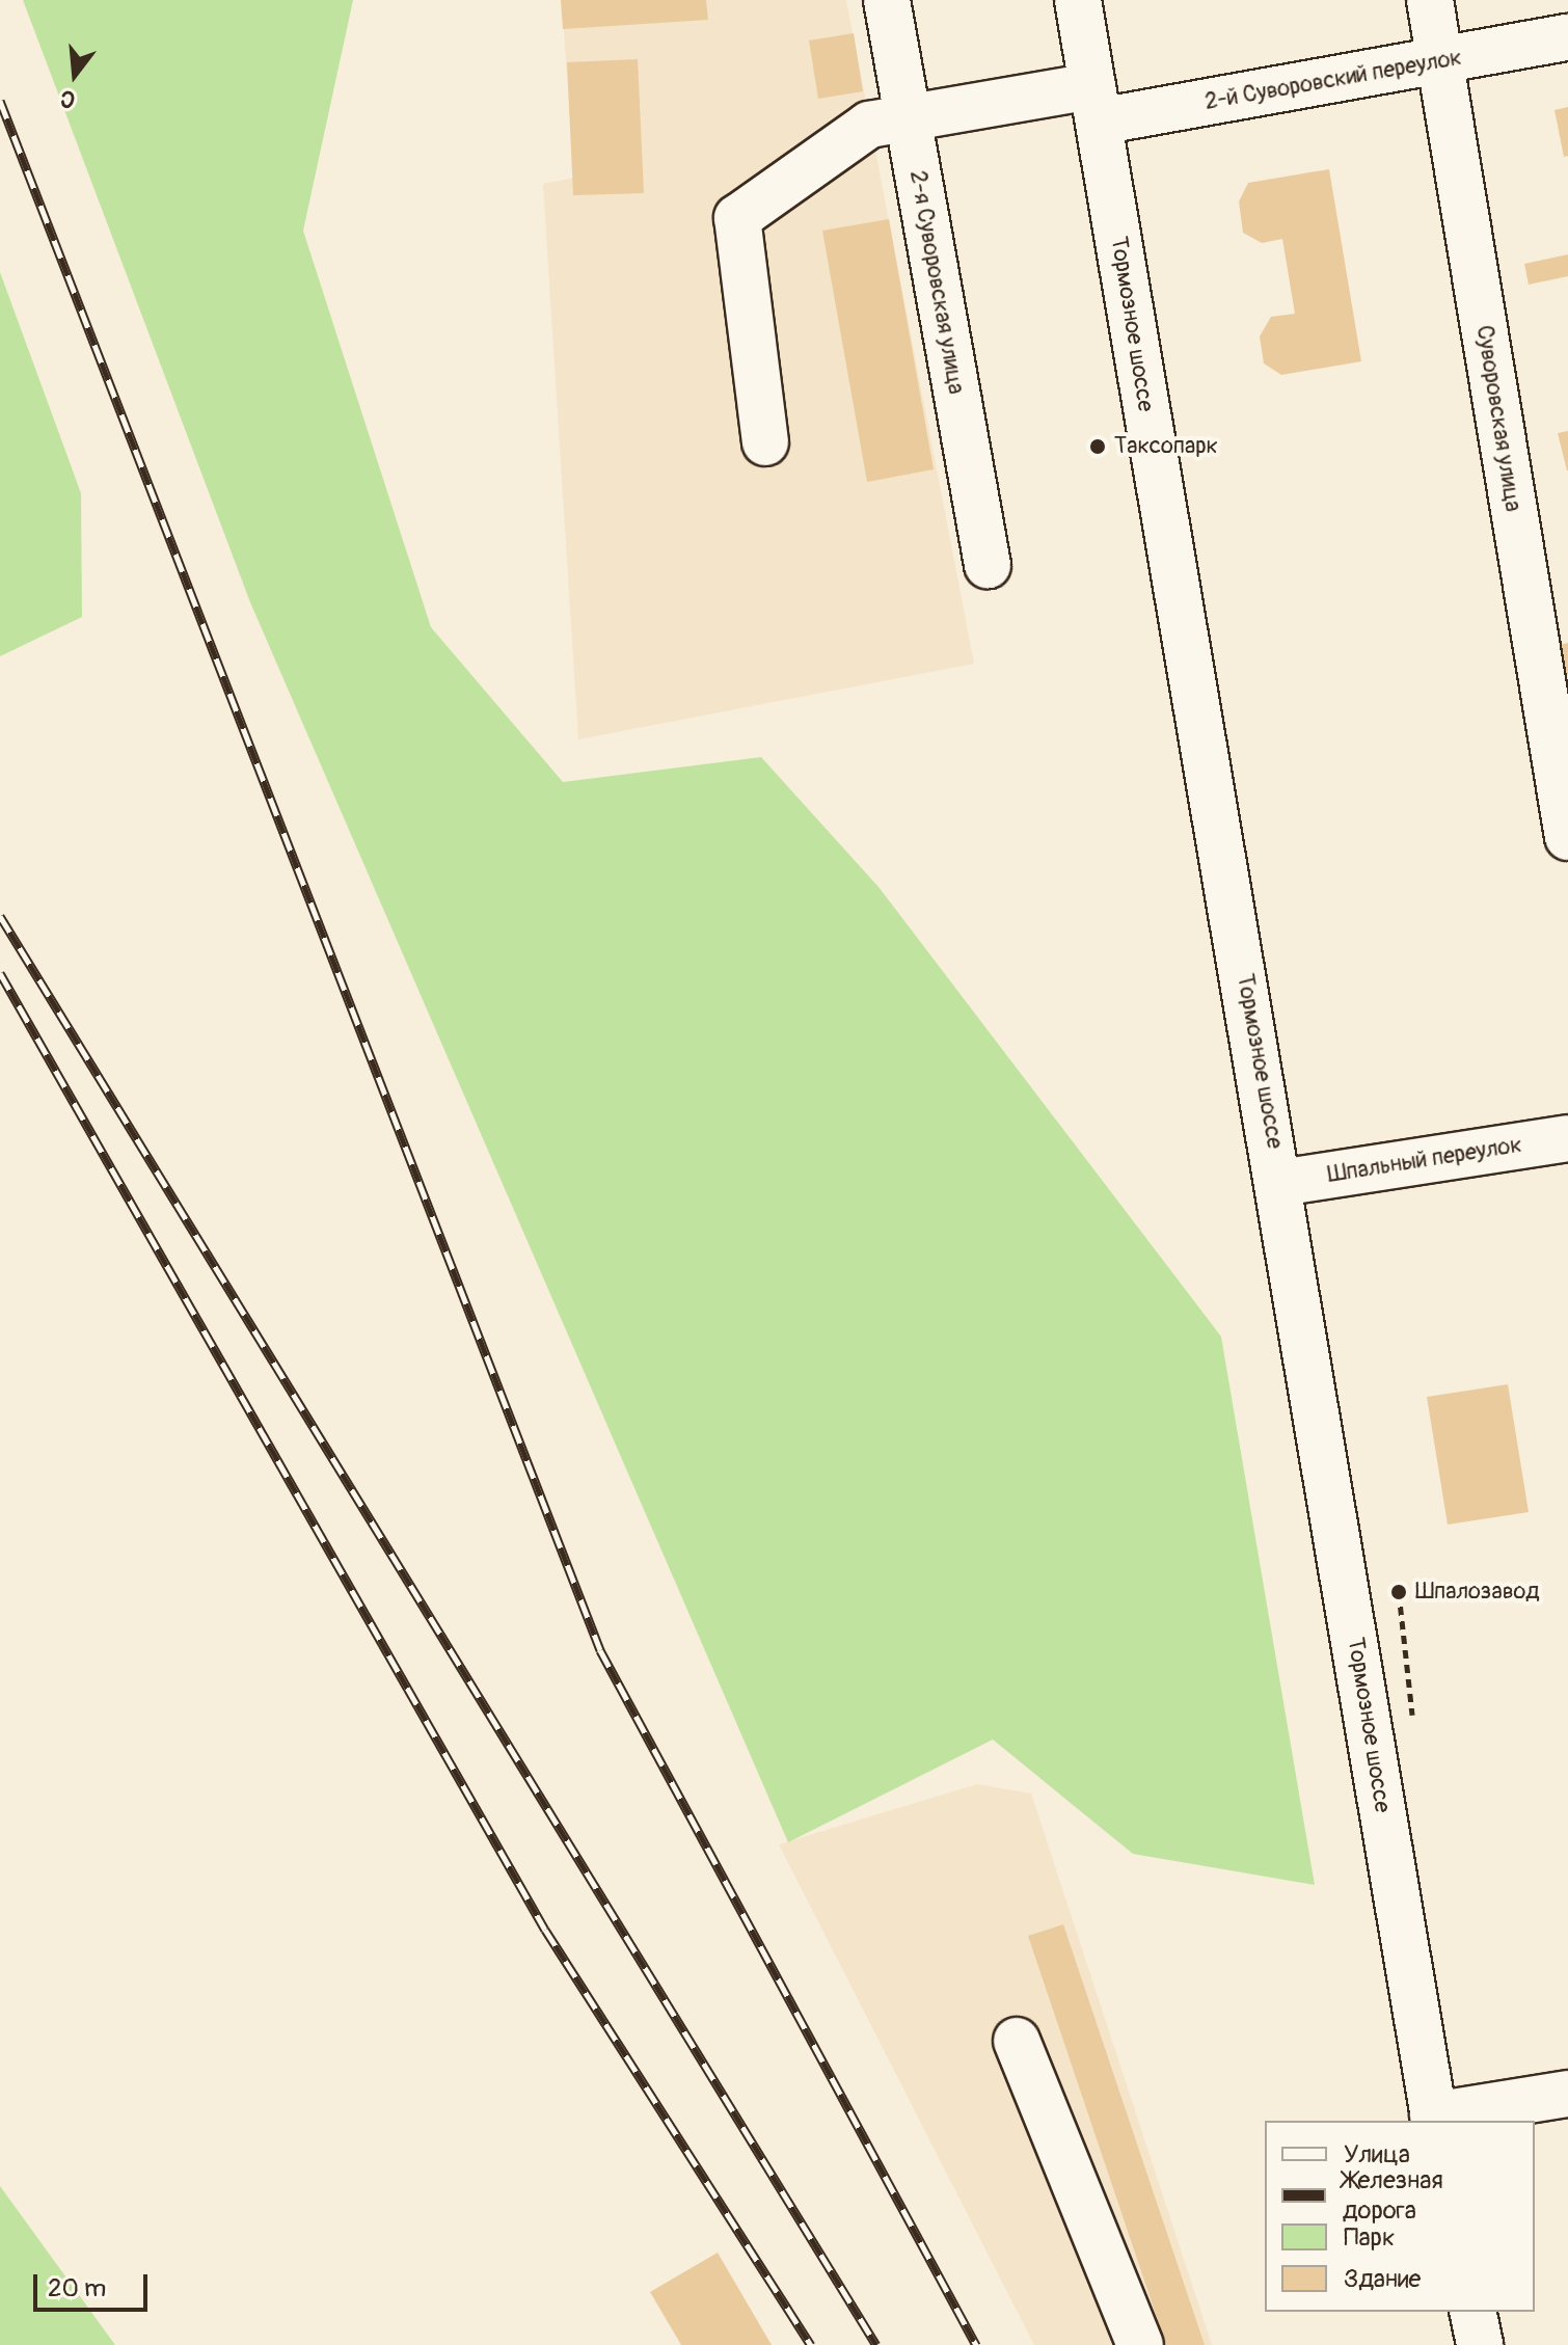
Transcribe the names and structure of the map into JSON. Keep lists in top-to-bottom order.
{
  "streets": {
    "street": [
      "2-й Суворовский переулок",
      "2-я Суворовская улица",
      "Тормозное шоссе",
      "Суворовская улица",
      "Шпальный переулок"
    ]
  },
  "crossings": [
    ["2-й Суворовский переулок", "2-я Суворовская улица"],
    ["2-й Суворовский переулок", "Тормозное шоссе"],
    ["2-й Суворовский переулок", "Суворовская улица"],
    ["Тормозное шоссе", "Шпальный переулок"]
  ],
  "places": ["Таксопарк", "Шпалозавод"],
  "legend": [
    "Улица",
    "Железная дорога",
    "Парк",
    "Здание"
  ],
  "scale_bar": "20 m",
  "north": "bottom"
}
